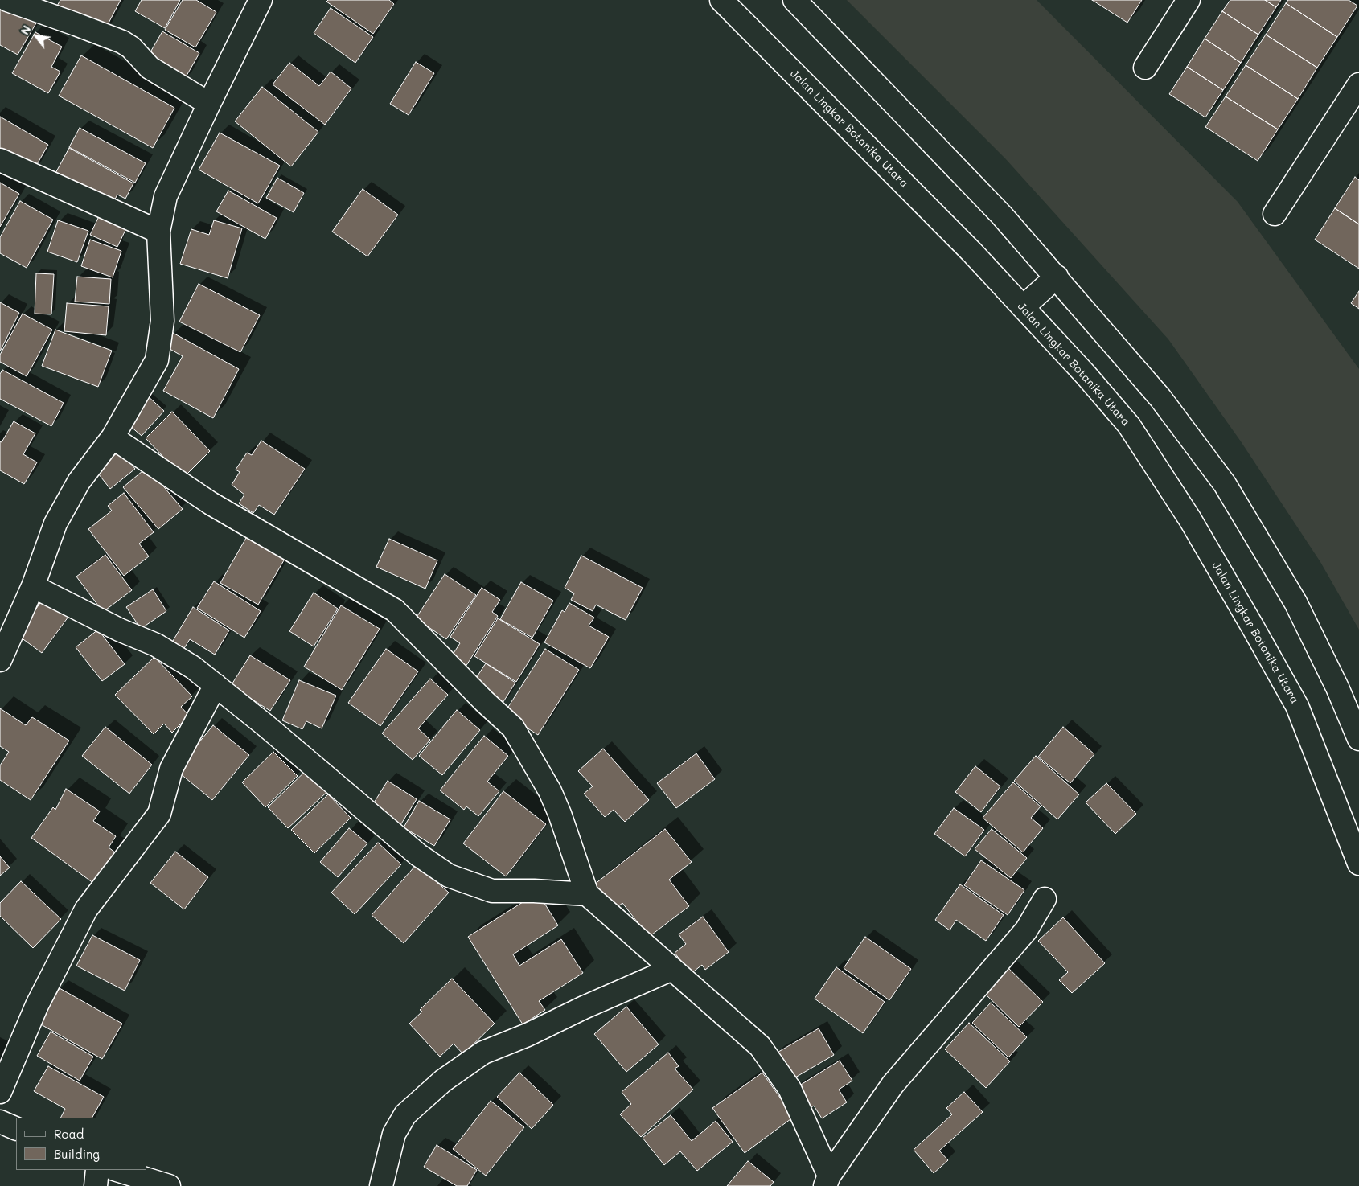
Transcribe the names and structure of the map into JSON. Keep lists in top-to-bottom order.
{
  "streets": {
    "street": ["Jalan Lingkar Botanika Utara"]
  },
  "legend": ["Road", "Building"],
  "north": "top left"
}
